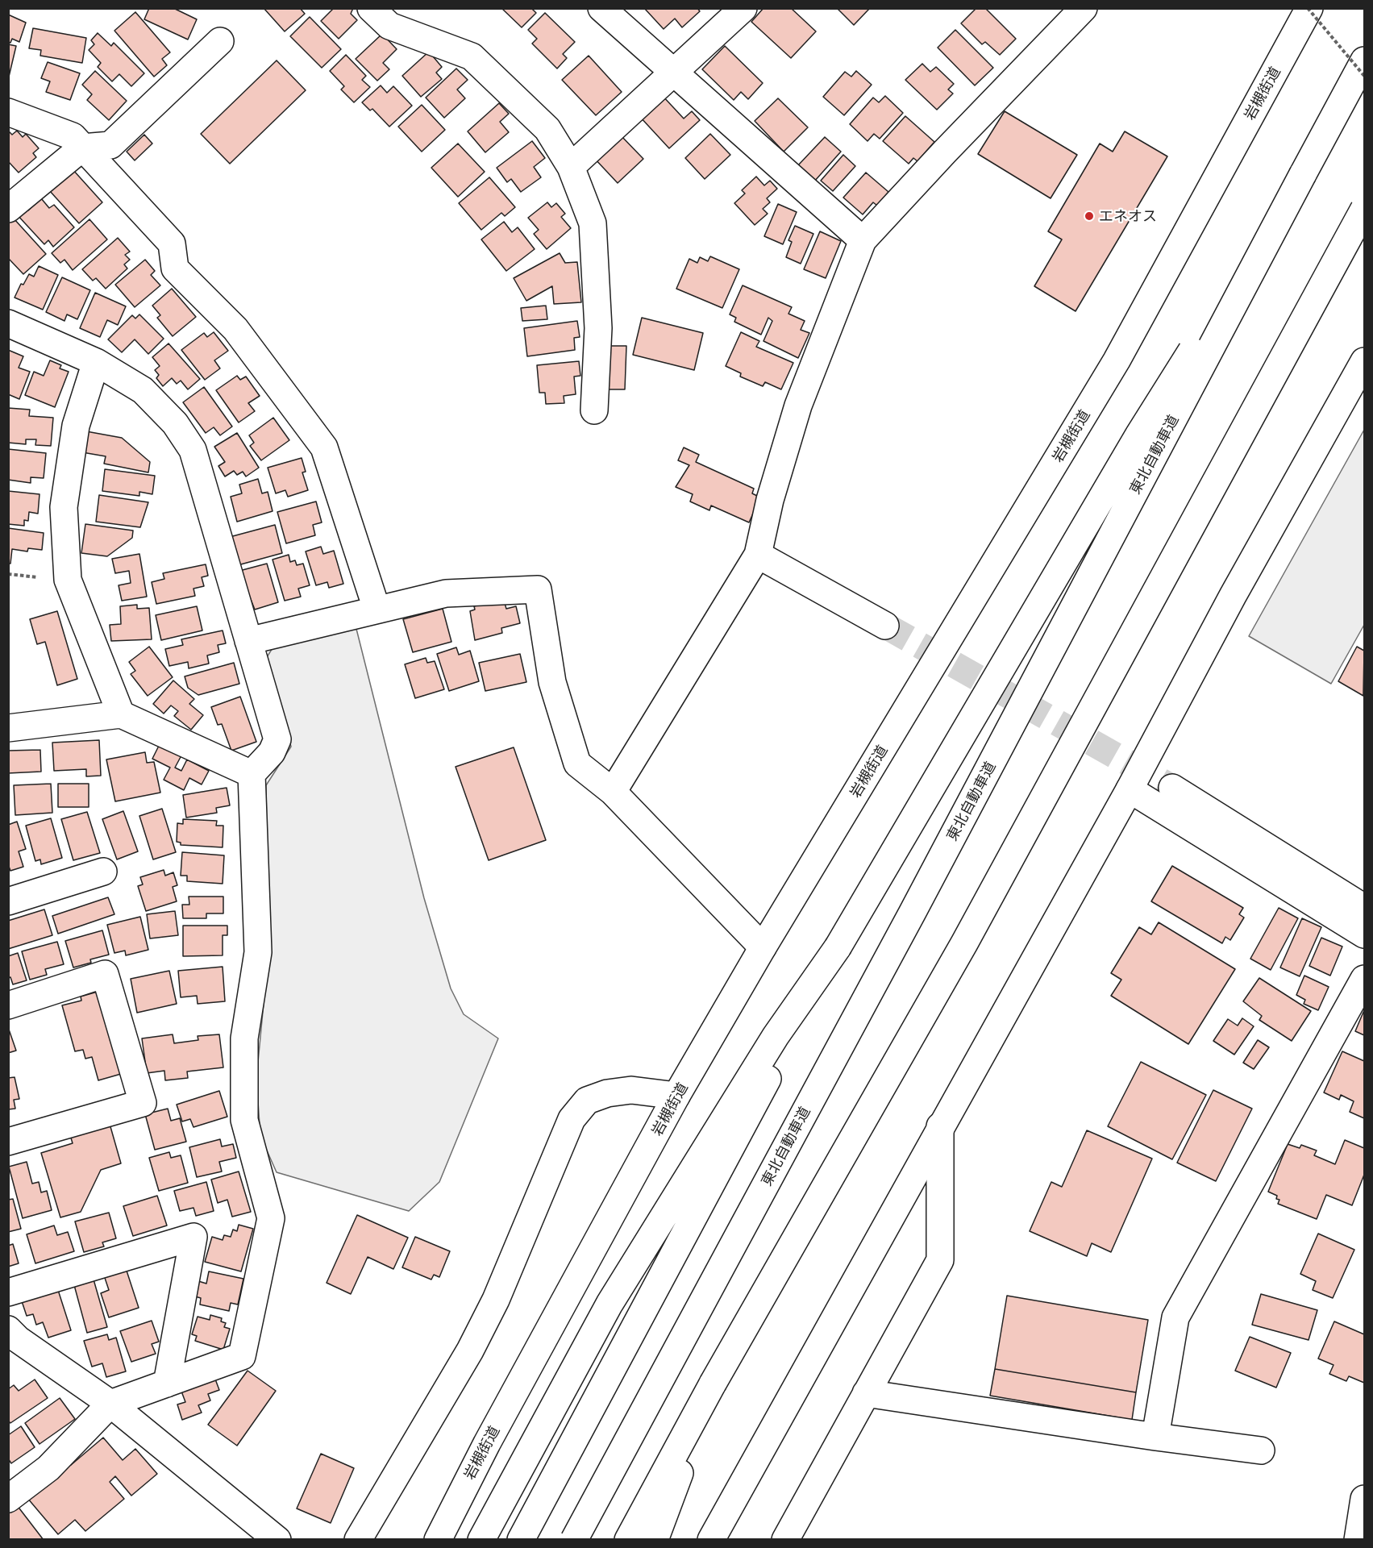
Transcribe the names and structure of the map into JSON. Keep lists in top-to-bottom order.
{
  "streets": {
    "main road": ["岩槻街道", "東北自動車道"]
  },
  "places": ["エネオス"]
}
